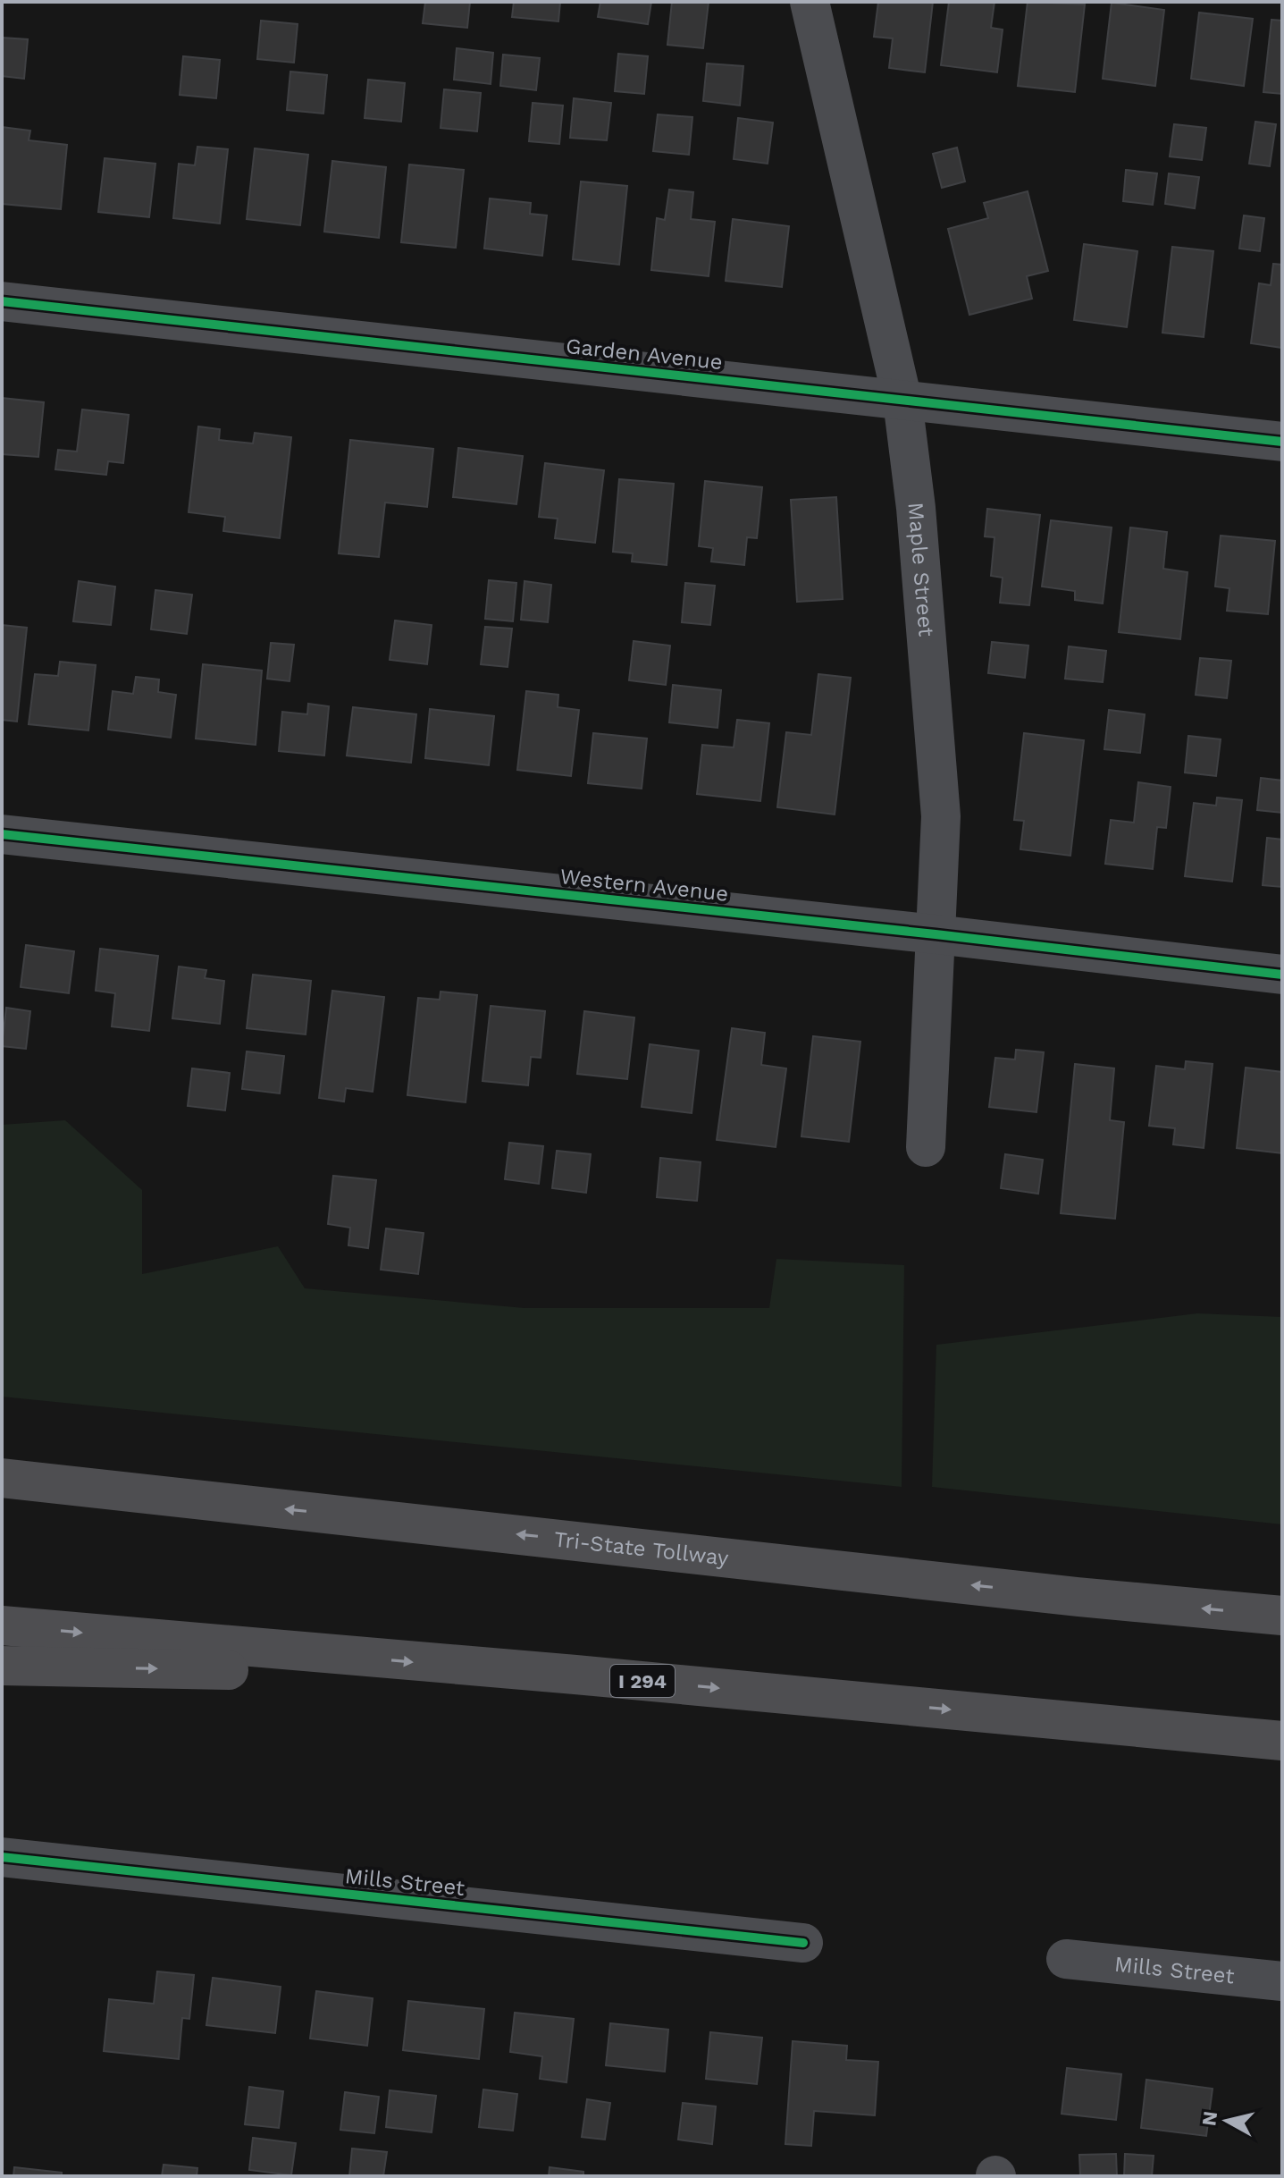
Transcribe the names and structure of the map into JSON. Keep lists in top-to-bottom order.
{
  "streets": {
    "highway": ["Tri-State Tollway", "I 294"],
    "street": [
      "Garden Avenue",
      "Maple Street",
      "Western Avenue",
      "Mills Street"
    ]
  },
  "crossings": [
    ["Garden Avenue", "Maple Street"],
    ["Maple Street", "Western Avenue"]
  ],
  "north": "left"
}
